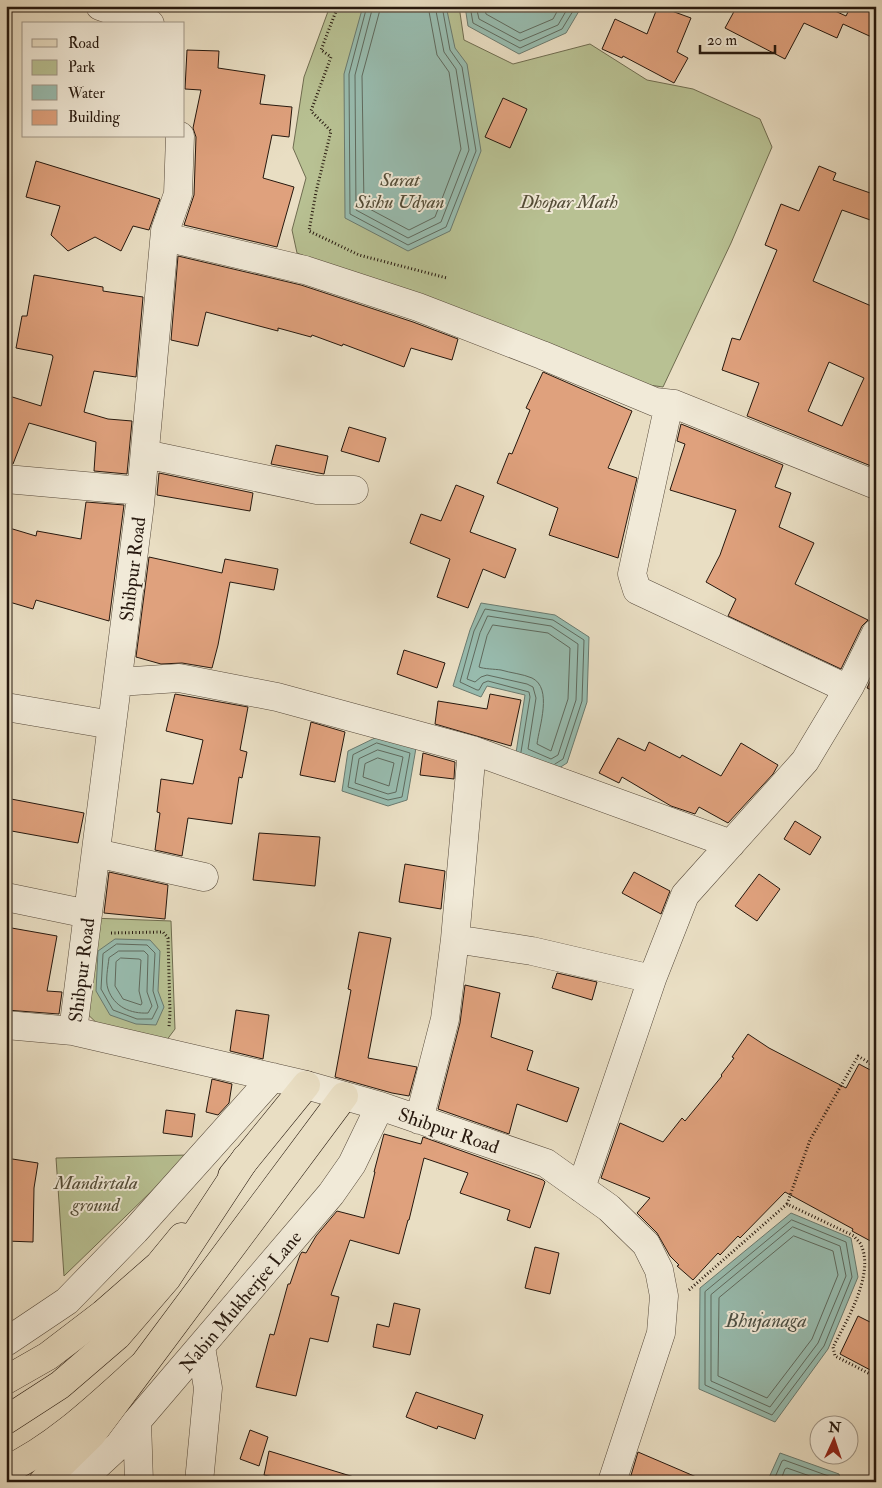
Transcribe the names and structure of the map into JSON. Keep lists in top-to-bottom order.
{
  "streets": {
    "street": ["Shibpur Road", "Nabin Mukherjee Lane"]
  },
  "crossings": [
    ["Shibpur Road", "Nabin Mukherjee Lane"]
  ],
  "water": ["Bhujanaga"],
  "parks": ["Sarat Sishu Udyan", "Dhopar Math", "Mandirtala ground"],
  "legend": [
    "Road",
    "Park",
    "Water",
    "Building"
  ],
  "scale_bar": "20 m",
  "north": "top"
}
